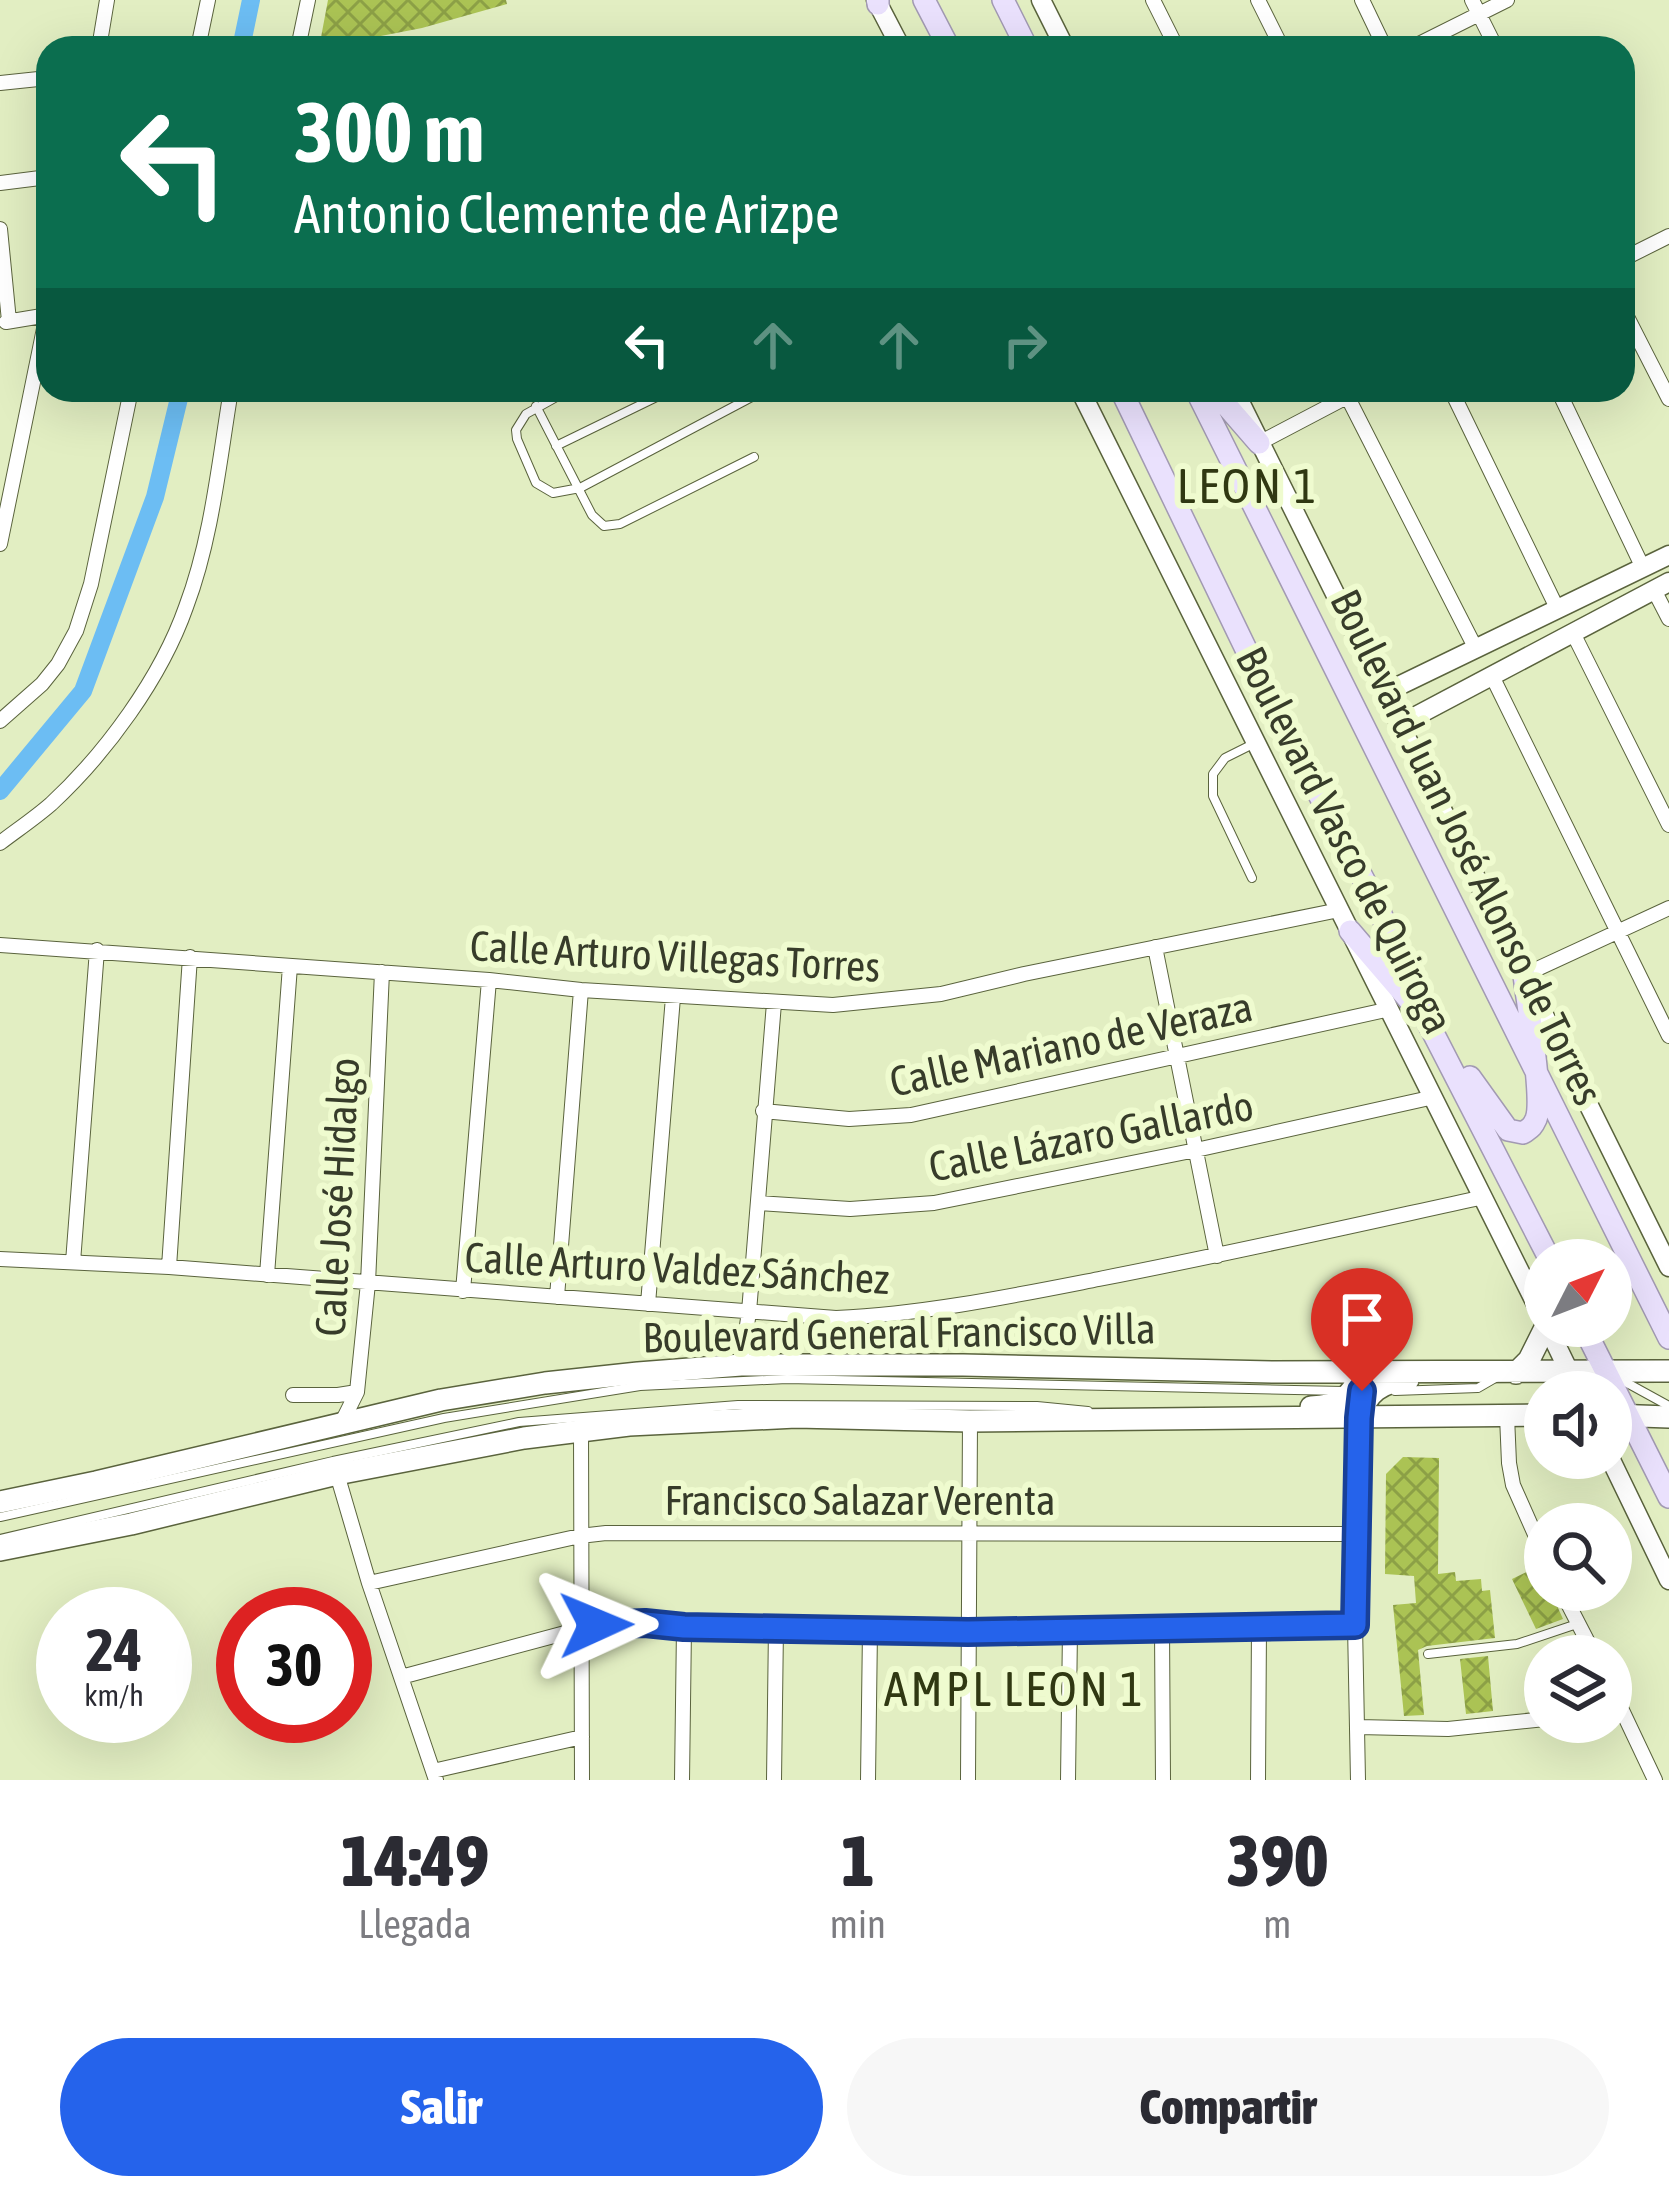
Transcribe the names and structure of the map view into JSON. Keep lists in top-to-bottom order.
{
  "streets": {
    "main road": ["Boulevard Juan José Alonso de Torres", "Boulevard General Francisco Villa"],
    "street": [
      "Boulevard Vasco de Quiroga",
      "Calle Arturo Villegas Torres",
      "Calle Mariano de Veraza",
      "Calle Lázaro Gallardo",
      "Calle José Hidalgo",
      "Calle Arturo Valdez Sánchez",
      "Francisco Salazar Verenta"
    ]
  },
  "crossings": [
    ["Boulevard Vasco de Quiroga", "Calle Arturo Villegas Torres"],
    ["Boulevard Vasco de Quiroga", "Calle Mariano de Veraza"],
    ["Boulevard Vasco de Quiroga", "Calle Lázaro Gallardo"],
    ["Boulevard Vasco de Quiroga", "Calle Arturo Valdez Sánchez"],
    ["Calle Arturo Villegas Torres", "Calle José Hidalgo"],
    ["Calle José Hidalgo", "Calle Arturo Valdez Sánchez"],
    ["Calle José Hidalgo", "Boulevard General Francisco Villa"]
  ],
  "districts": ["LEON 1", "AMPL LEON 1"],
  "north": "top right",
  "page": {
    "turn": ["300 m", "Antonio Clemente de Arizpe"],
    "speed": "24 km/h",
    "limit": "30",
    "eta": [
      "14:49",
      "Llegada",
      "1",
      "min",
      "390",
      "m"
    ],
    "buttons": ["Salir", "Compartir"]
  }
}
